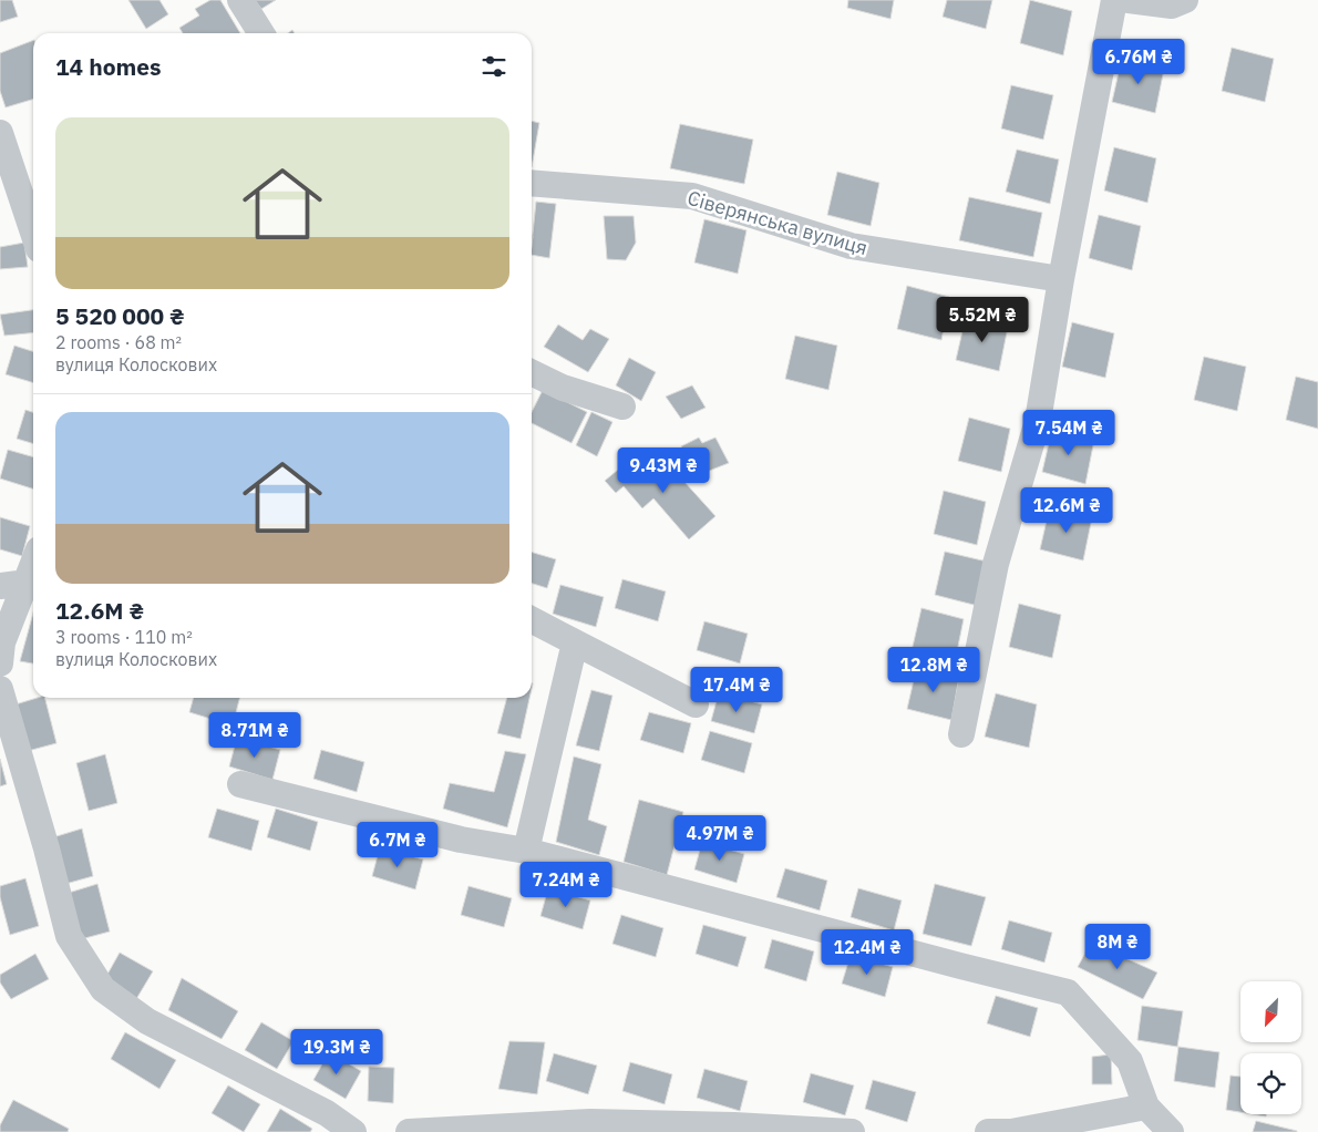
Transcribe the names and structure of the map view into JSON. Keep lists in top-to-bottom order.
{
  "streets": {
    "street": ["Сіверянська вулиця"]
  },
  "north": "bottom left",
  "page": {
    "heading": "14 homes",
    "price": [
      "6.76M ₴",
      "5.52M ₴",
      "7.54M ₴",
      "9.43M ₴",
      "12.6M ₴",
      "12.8M ₴",
      "17.4M ₴",
      "8.71M ₴",
      "4.97M ₴",
      "6.7M ₴",
      "7.24M ₴",
      "8M ₴",
      "12.4M ₴",
      "19.3M ₴"
    ],
    "list": [
      {
        "name": "5 520 000 ₴",
        "note": "2 rooms · 68 m² · вулиця Колоскових"
      },
      {
        "name": "12.6M ₴",
        "note": "3 rooms · 110 m² · вулиця Колоскових"
      }
    ]
  }
}
